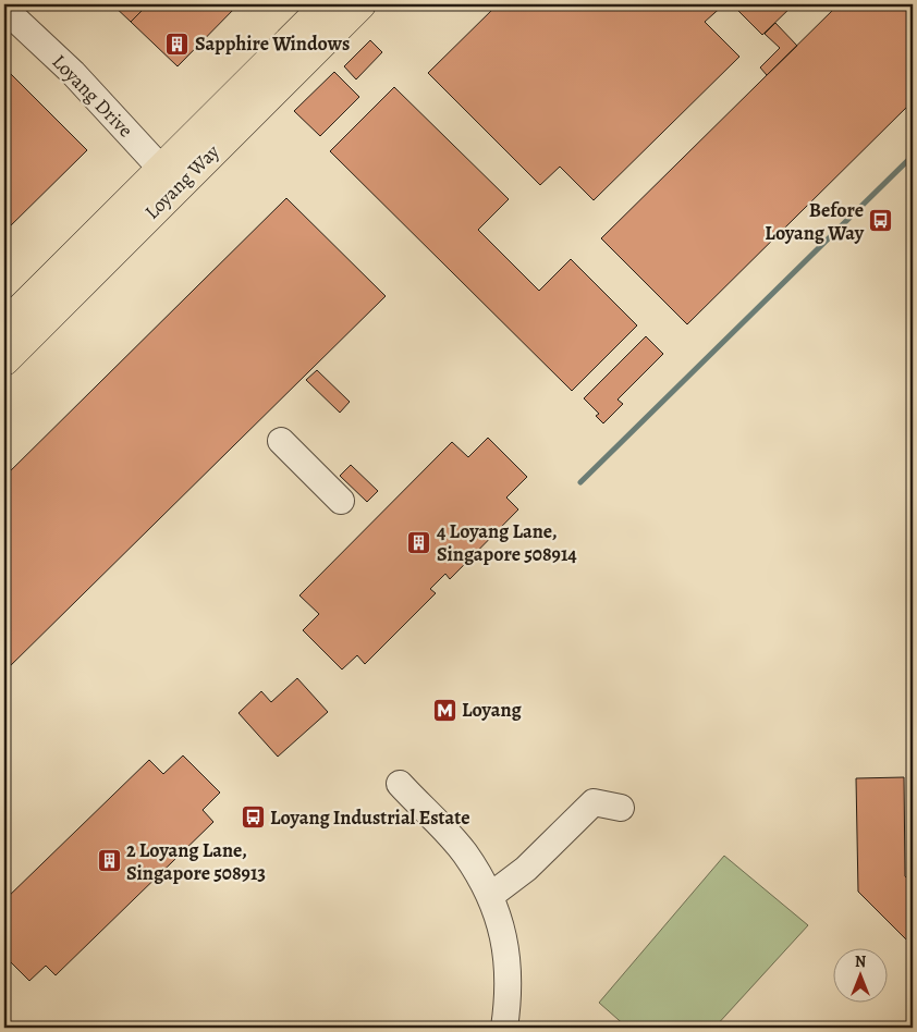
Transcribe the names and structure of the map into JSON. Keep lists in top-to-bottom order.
{
  "streets": {
    "main road": ["Loyang Way"],
    "street": ["Loyang Drive"]
  },
  "crossings": [
    ["Loyang Drive", "Loyang Way"]
  ],
  "places": {
    "building": ["Sapphire Windows", "4 Loyang Lane, Singapore 508914", "2 Loyang Lane, Singapore 508913"],
    "bus stop": ["Before Loyang Way", "Loyang Industrial Estate"],
    "metro station": ["Loyang"]
  },
  "north": "top"
}
